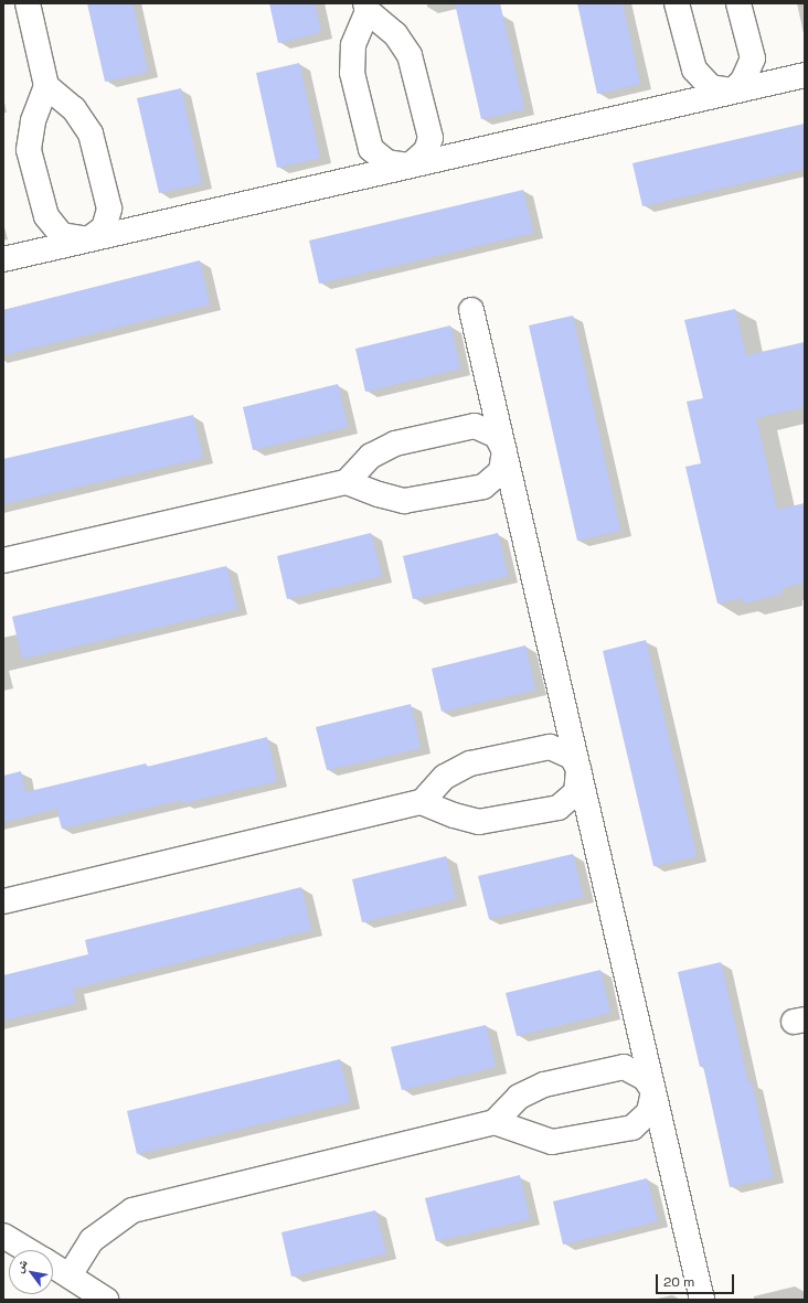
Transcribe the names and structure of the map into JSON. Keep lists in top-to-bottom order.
{
  "scale_bar": "20 m",
  "north": "top left"
}
